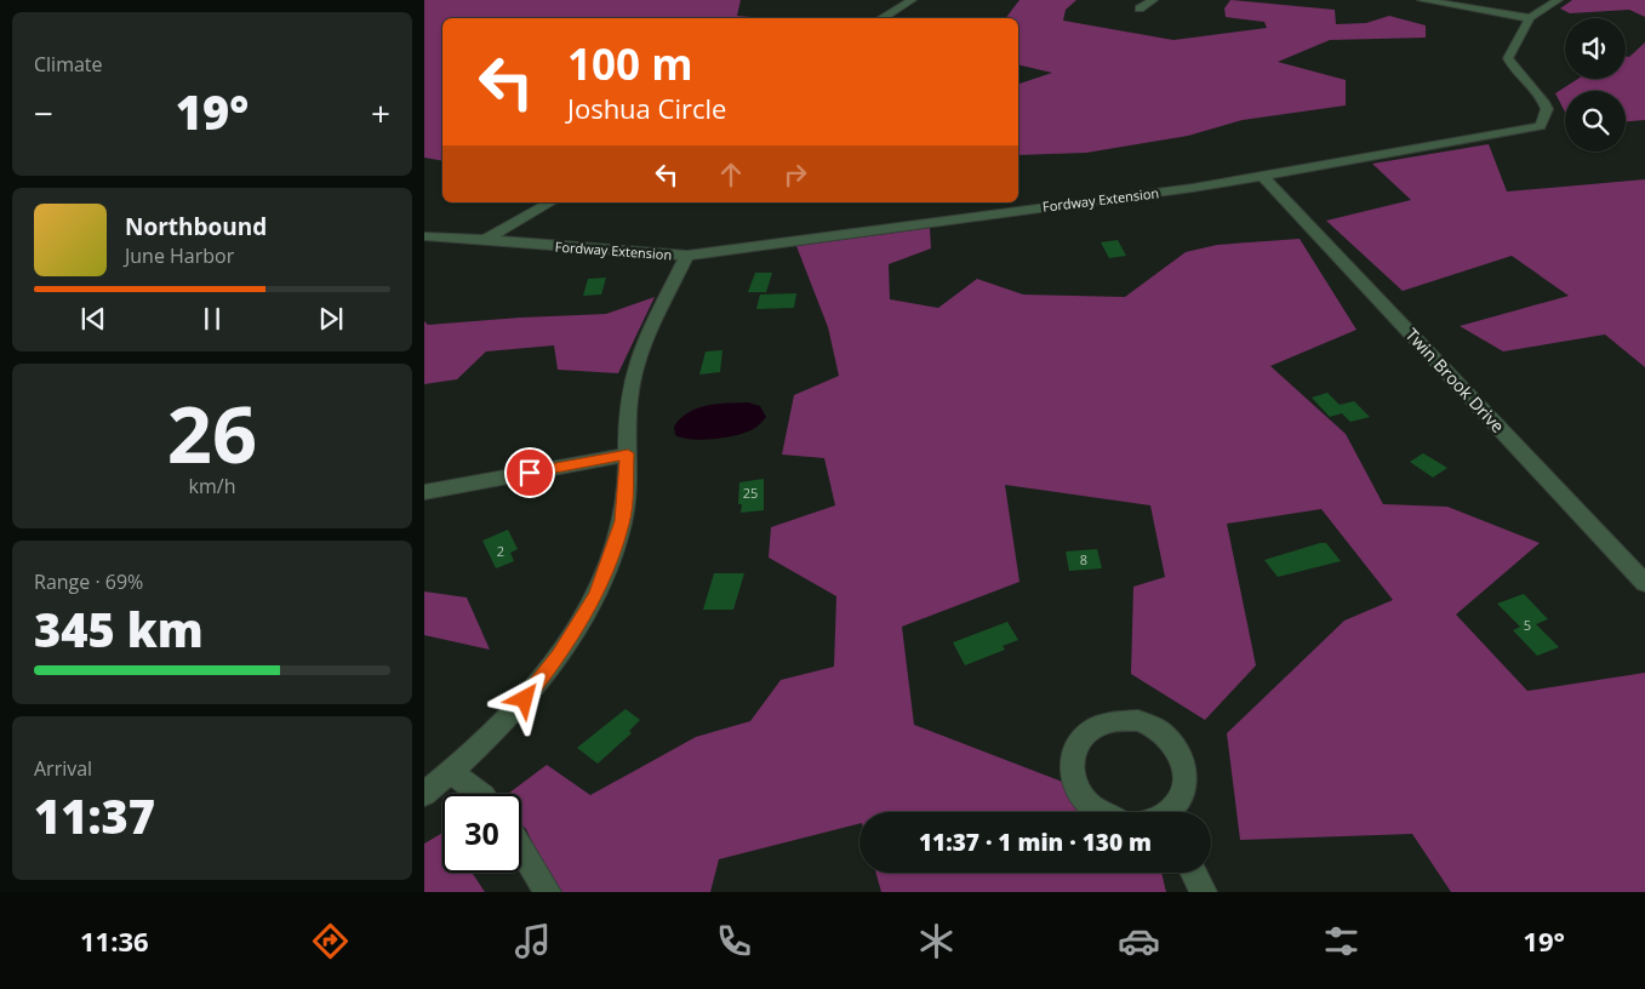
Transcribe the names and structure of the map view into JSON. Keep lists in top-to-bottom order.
{
  "streets": {
    "street": ["Fordway Extension", "Twin Brook Drive"]
  },
  "crossings": [
    ["Fordway Extension", "Twin Brook Drive"]
  ],
  "house_numbers": [
    "25",
    "2",
    "8",
    "5"
  ],
  "page": {
    "tile": [
      "Climate",
      ["26", "km/h"],
      ["Range · 69%", "345 km"],
      ["Arrival", "11:37"]
    ],
    "turn": ["100 m", "Joshua Circle"],
    "heat": ["−", "19°", "+"],
    "song": ["Northbound", "June Harbor"],
    "limit": "30",
    "trip": "11:37 · 1 min · 130 m",
    "tabs": ["11:36", "19°"]
  }
}
